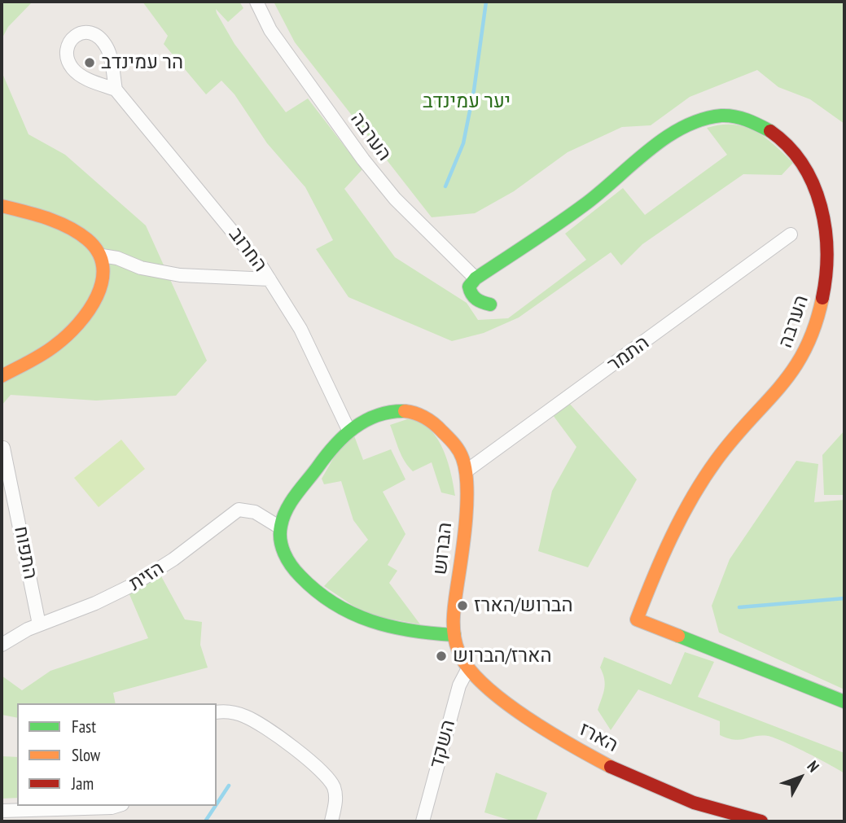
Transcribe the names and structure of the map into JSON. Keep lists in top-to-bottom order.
{
  "streets": {
    "street": [
      "הערבה",
      "החרוב",
      "התמר",
      "הברוש",
      "התפוח",
      "הזית",
      "הארז",
      "השקד"
    ]
  },
  "crossings": [
    ["החרוב", "הברוש"],
    ["התמר", "הברוש"],
    ["הברוש", "הזית"],
    ["הברוש", "הארז"],
    ["התפוח", "הזית"],
    ["הארז", "השקד"]
  ],
  "parks": ["יער עמינדב"],
  "places": ["הר עמינדב", "הברוש/הארז", "הארז/הברוש"],
  "legend": ["Fast", "Slow", "Jam"],
  "north": "top right"
}
